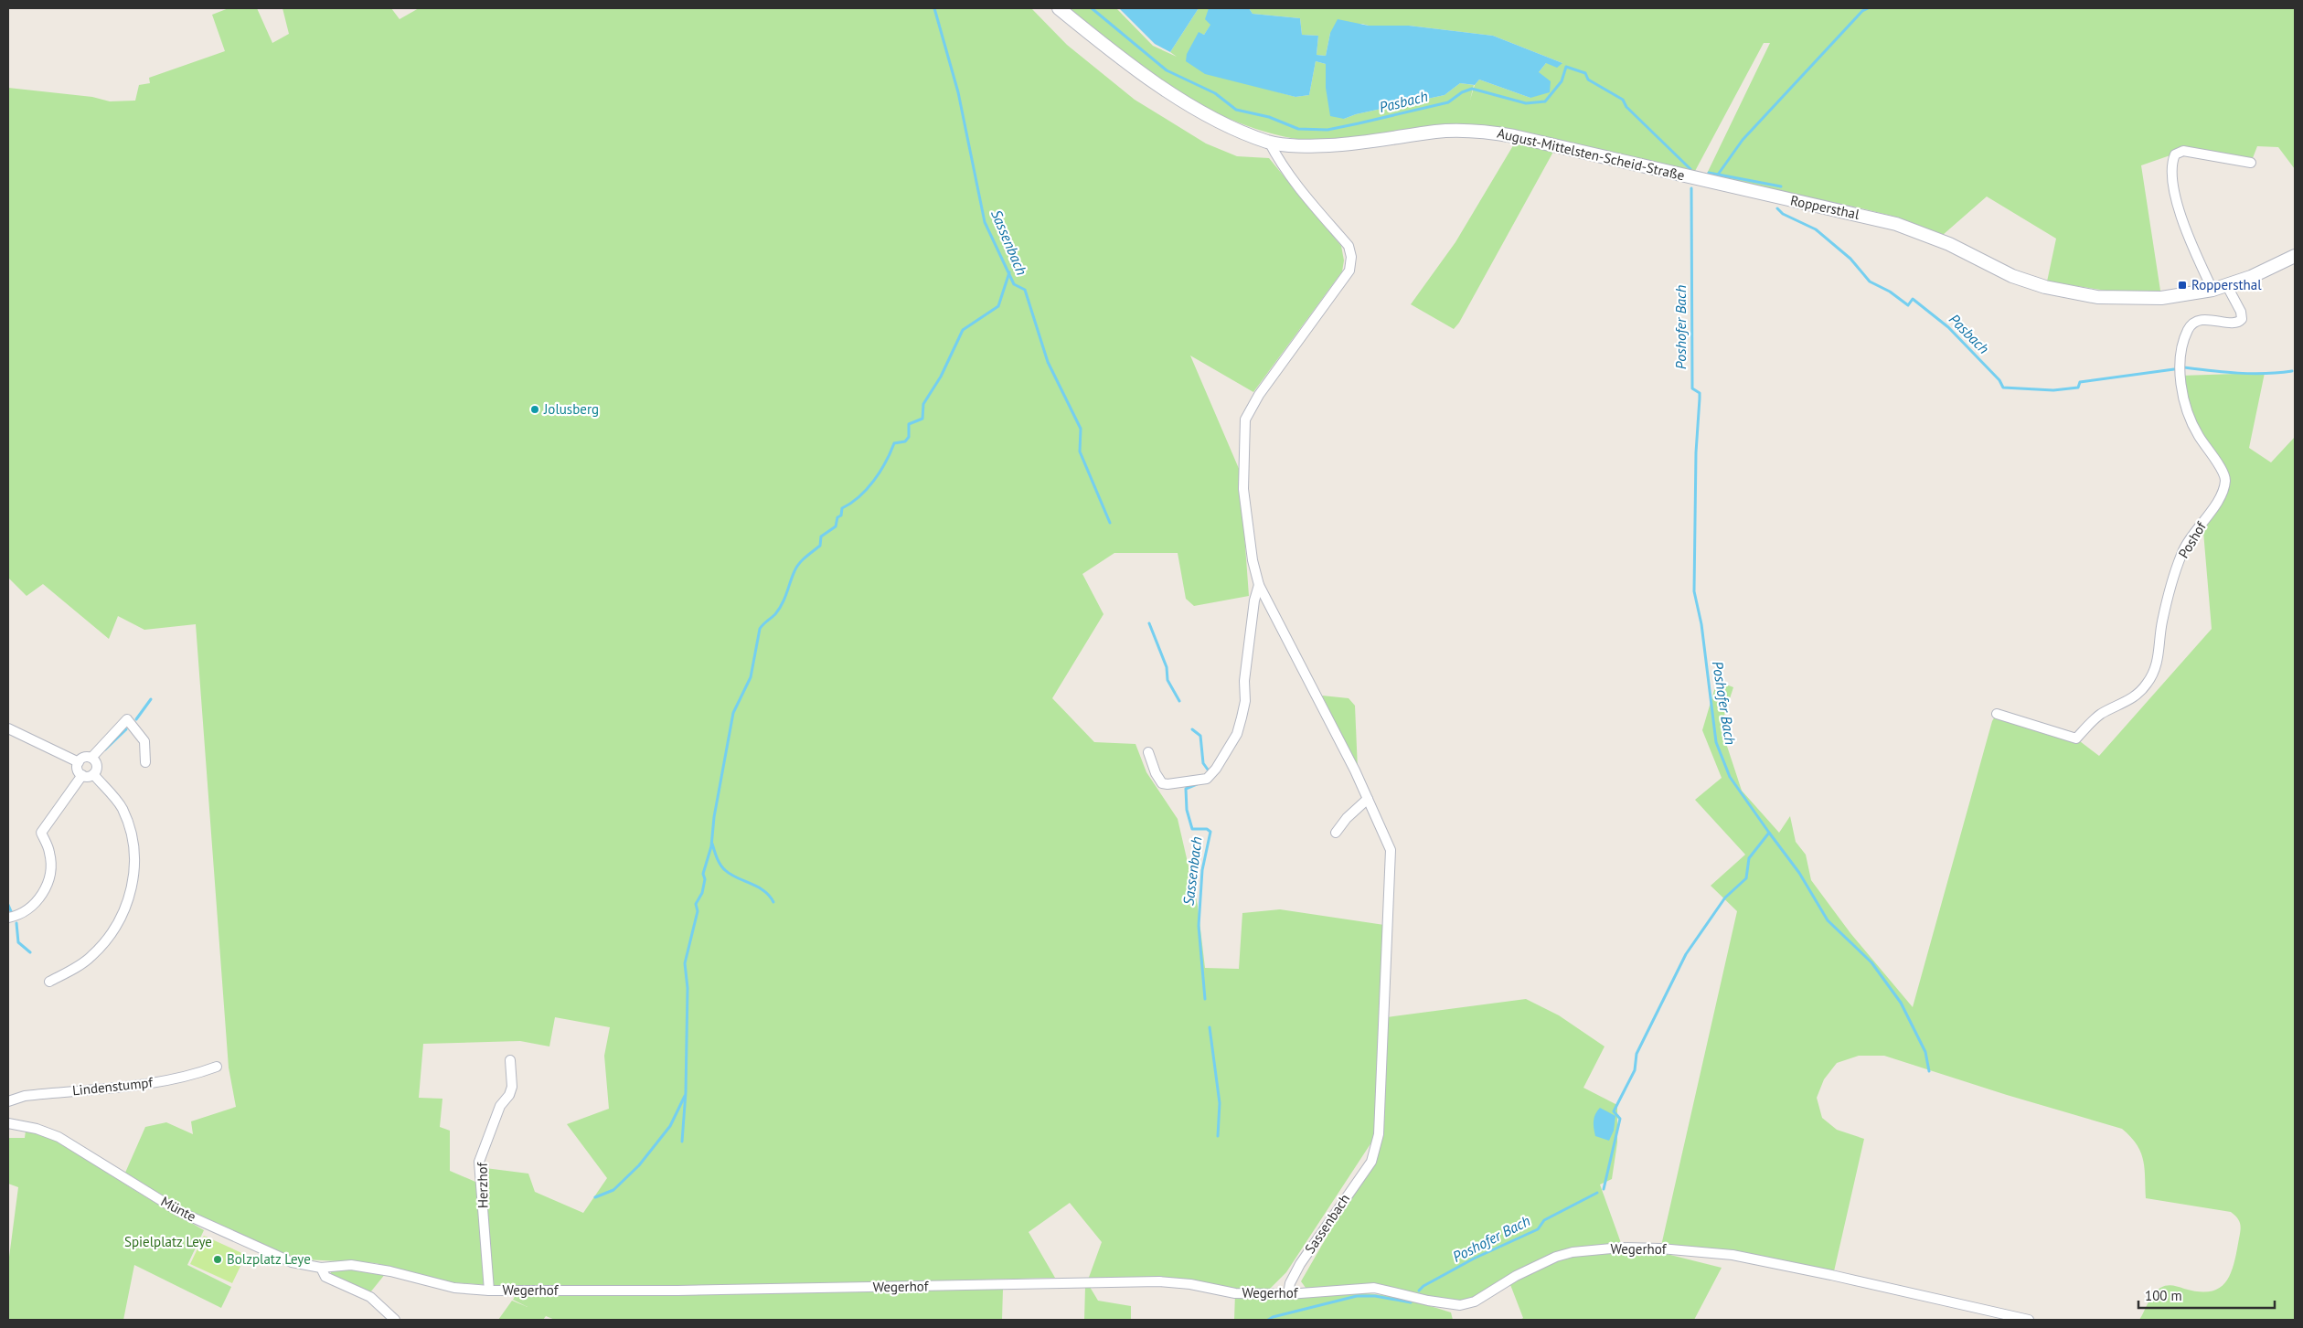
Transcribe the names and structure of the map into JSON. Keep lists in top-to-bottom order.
{
  "streets": {
    "main road": ["August-Mittelsten-Scheid-Straße", "Roppersthal"],
    "street": [
      "Poshof",
      "Lindenstumpf",
      "Herzhof",
      "Münte",
      "Sassenbach",
      "Wegerhof"
    ]
  },
  "crossings": [
    ["August-Mittelsten-Scheid-Straße", "Roppersthal"],
    ["August-Mittelsten-Scheid-Straße", "Sassenbach"],
    ["Roppersthal", "Poshof"],
    ["Herzhof", "Münte"],
    ["Herzhof", "Wegerhof"],
    ["Münte", "Wegerhof"],
    ["Sassenbach", "Wegerhof"]
  ],
  "water": ["Pasbach", "Sassenbach", "Poshofer Bach"],
  "parks": ["Spielplatz Leye"],
  "places": {
    "transit": ["Roppersthal"],
    "other": ["Jolusberg", "Bolzplatz Leye"]
  },
  "scale_bar": "100 m"
}
